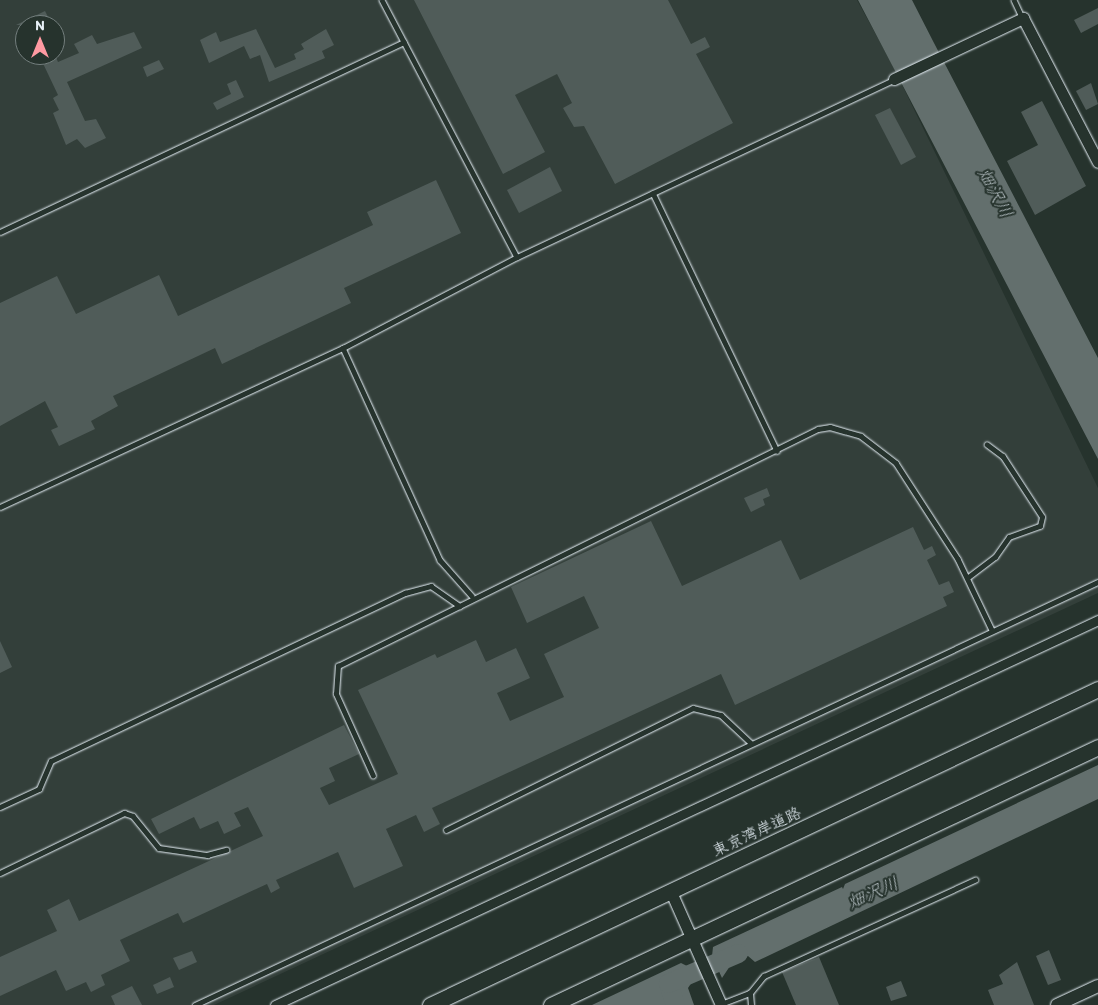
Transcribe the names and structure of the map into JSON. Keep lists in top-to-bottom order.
{
  "streets": {
    "highway": ["東京湾岸道路"]
  },
  "water": ["畑沢川"],
  "north": "top"
}
